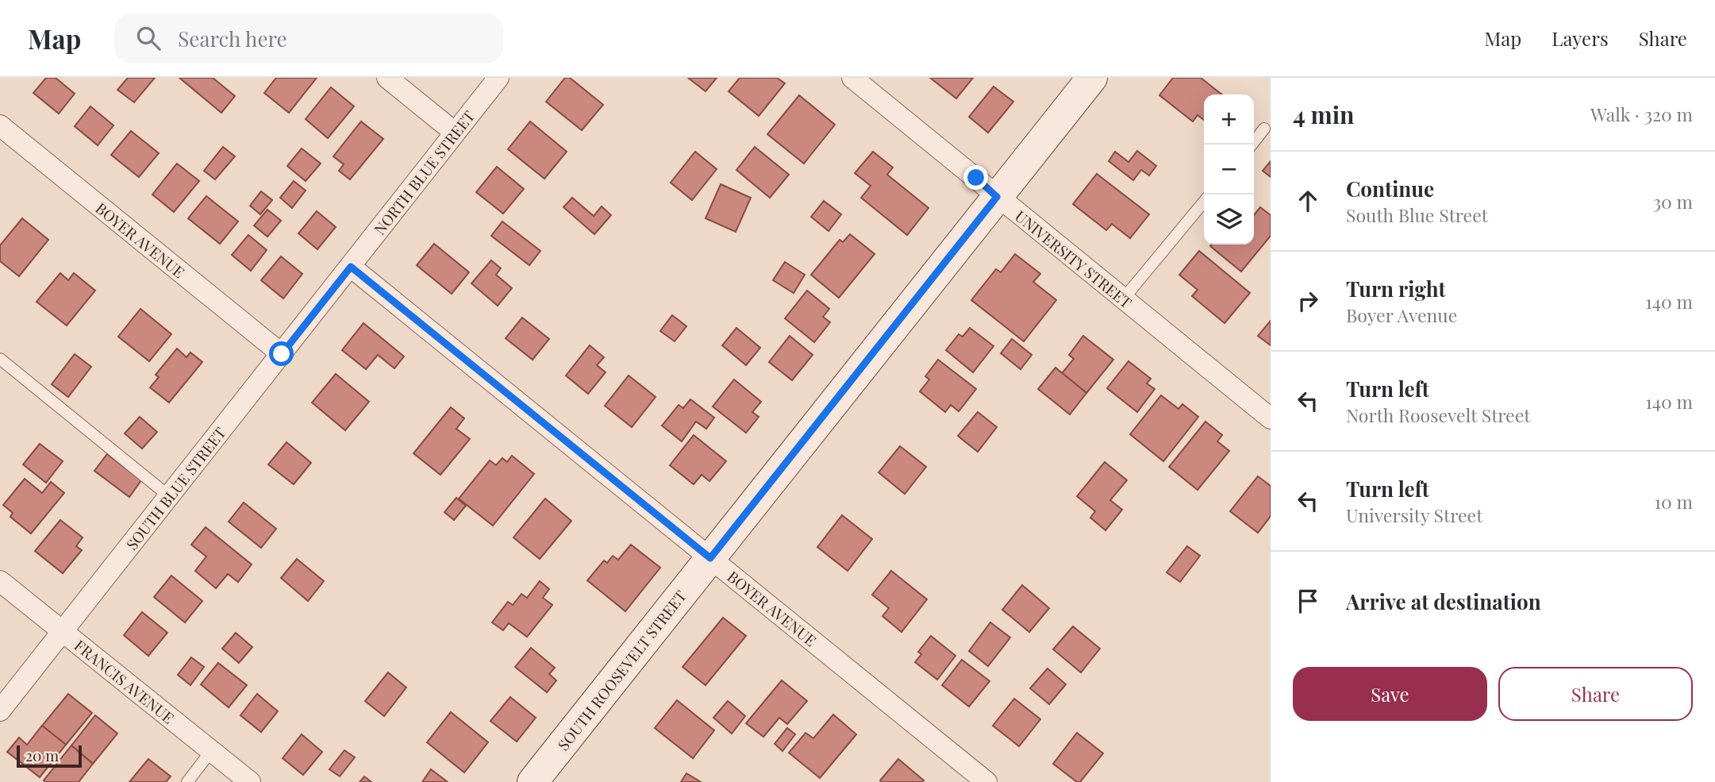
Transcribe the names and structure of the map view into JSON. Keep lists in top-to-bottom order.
{
  "streets": {
    "main road": ["SOUTH ROOSEVELT STREET"],
    "street": [
      "NORTH BLUE STREET",
      "BOYER AVENUE",
      "UNIVERSITY STREET",
      "SOUTH BLUE STREET",
      "FRANCIS AVENUE"
    ]
  },
  "crossings": [
    ["NORTH BLUE STREET", "BOYER AVENUE"],
    ["NORTH BLUE STREET", "SOUTH BLUE STREET"],
    ["BOYER AVENUE", "SOUTH BLUE STREET"],
    ["BOYER AVENUE", "SOUTH ROOSEVELT STREET"],
    ["UNIVERSITY STREET", "SOUTH ROOSEVELT STREET"],
    ["SOUTH BLUE STREET", "FRANCIS AVENUE"]
  ],
  "scale_bar": "20 m",
  "page": {
    "header": "Map",
    "search": "Search here",
    "nav": ["Map", "Layers", "Share"],
    "heading": ["4 min", "Walk · 320 m"],
    "map_buttons": ["+", "−"],
    "list": [
      ["Continue", "South Blue Street", "30 m"],
      ["Turn right", "Boyer Avenue", "140 m"],
      ["Turn left", "North Roosevelt Street", "140 m"],
      ["Turn left", "University Street", "10 m"],
      "Arrive at destination"
    ],
    "buttons": ["Save", "Share"],
    "scale": "20 m"
  }
}
